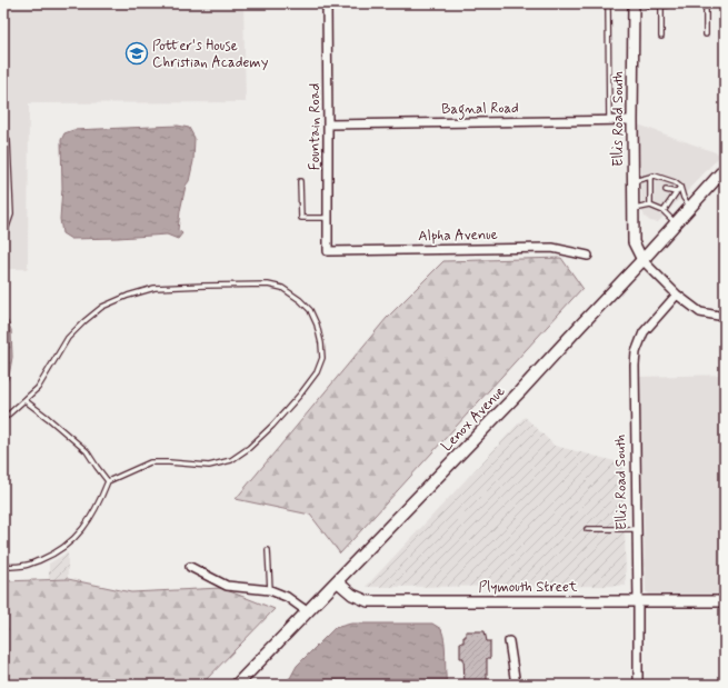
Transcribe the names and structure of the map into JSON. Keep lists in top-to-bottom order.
{
  "streets": {
    "main road": ["Lenox Avenue"],
    "street": [
      "Bagnal Road",
      "Ellis Road South",
      "Fountain Road",
      "Alpha Avenue",
      "Plymouth Street"
    ]
  },
  "crossings": [
    ["Bagnal Road", "Ellis Road South"],
    ["Bagnal Road", "Fountain Road"],
    ["Ellis Road South", "Lenox Avenue"],
    ["Ellis Road South", "Plymouth Street"],
    ["Fountain Road", "Alpha Avenue"],
    ["Lenox Avenue", "Plymouth Street"]
  ],
  "places": {
    "school or university": ["Potter's House Christian Academy"]
  }
}
